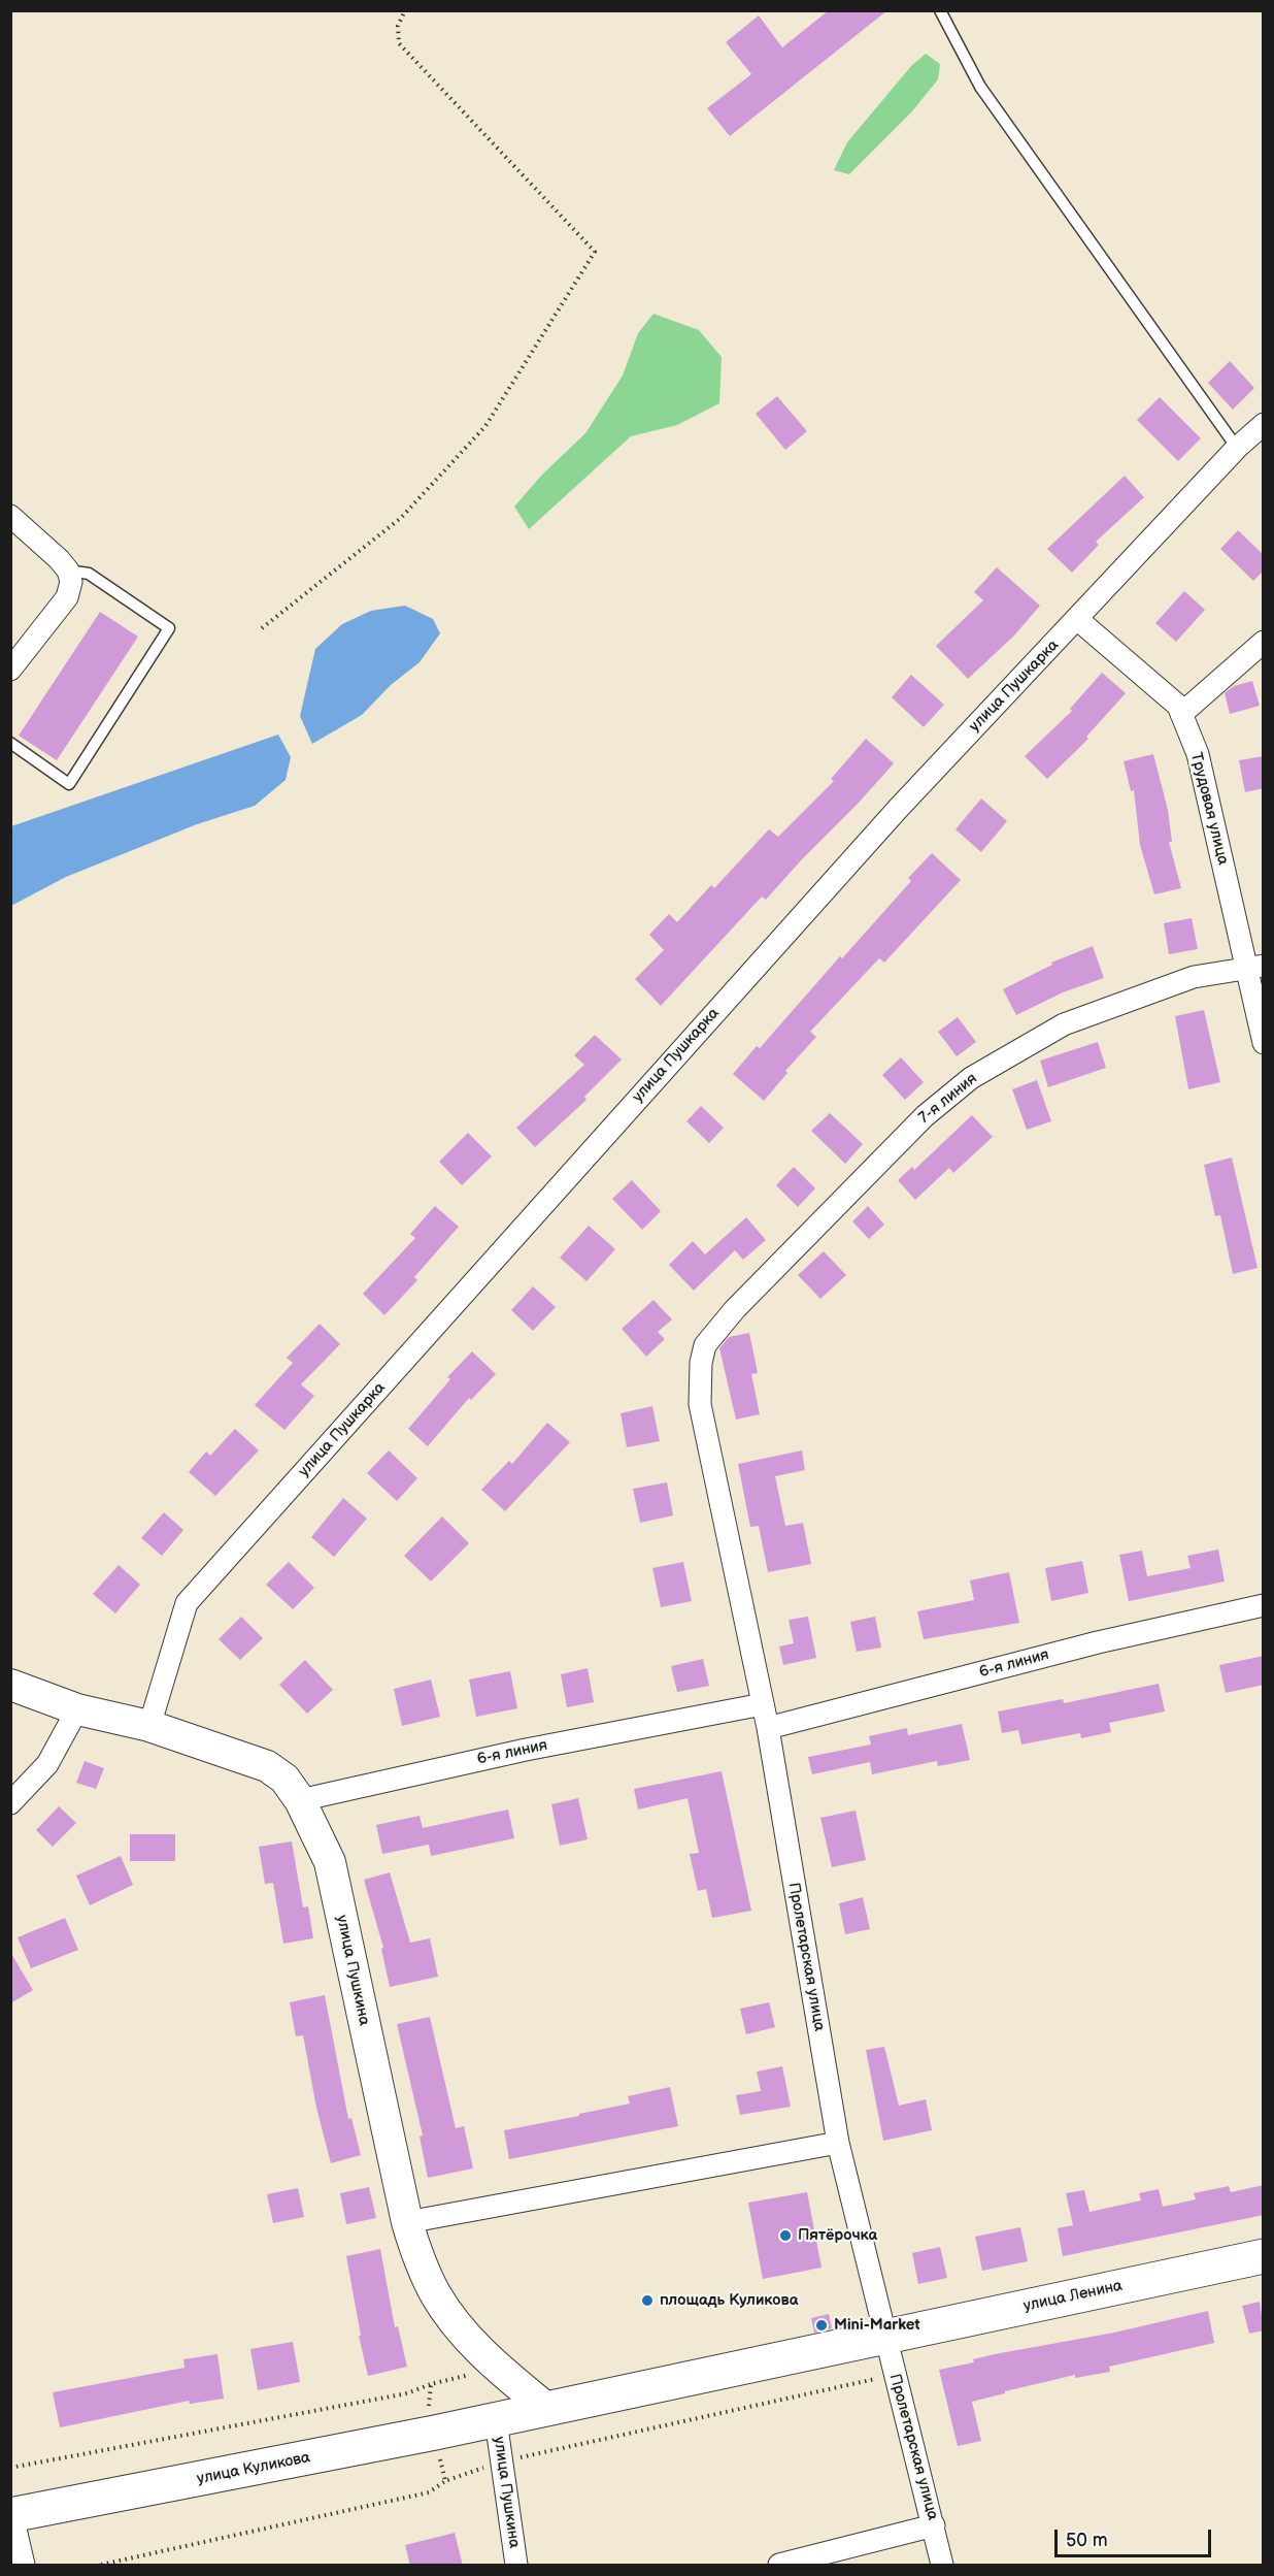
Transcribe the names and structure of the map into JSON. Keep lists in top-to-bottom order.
{
  "streets": {
    "main road": ["улица Ленина", "улица Куликова"],
    "street": [
      "улица Пушкарка",
      "Трудовая улица",
      "7-я линия",
      "6-я линия",
      "Пролетарская улица",
      "улица Пушкина"
    ]
  },
  "crossings": [
    ["улица Пушкарка", "Трудовая улица"],
    ["улица Пушкарка", "улица Пушкина"],
    ["Трудовая улица", "7-я линия"],
    ["7-я линия", "Пролетарская улица"],
    ["6-я линия", "Пролетарская улица"],
    ["6-я линия", "улица Пушкина"],
    ["Пролетарская улица", "улица Ленина"],
    ["улица Пушкина", "улица Куликова"]
  ],
  "places": ["Пятёрочка", "площадь Куликова", "Mini-Market"],
  "scale_bar": "50 m"
}
